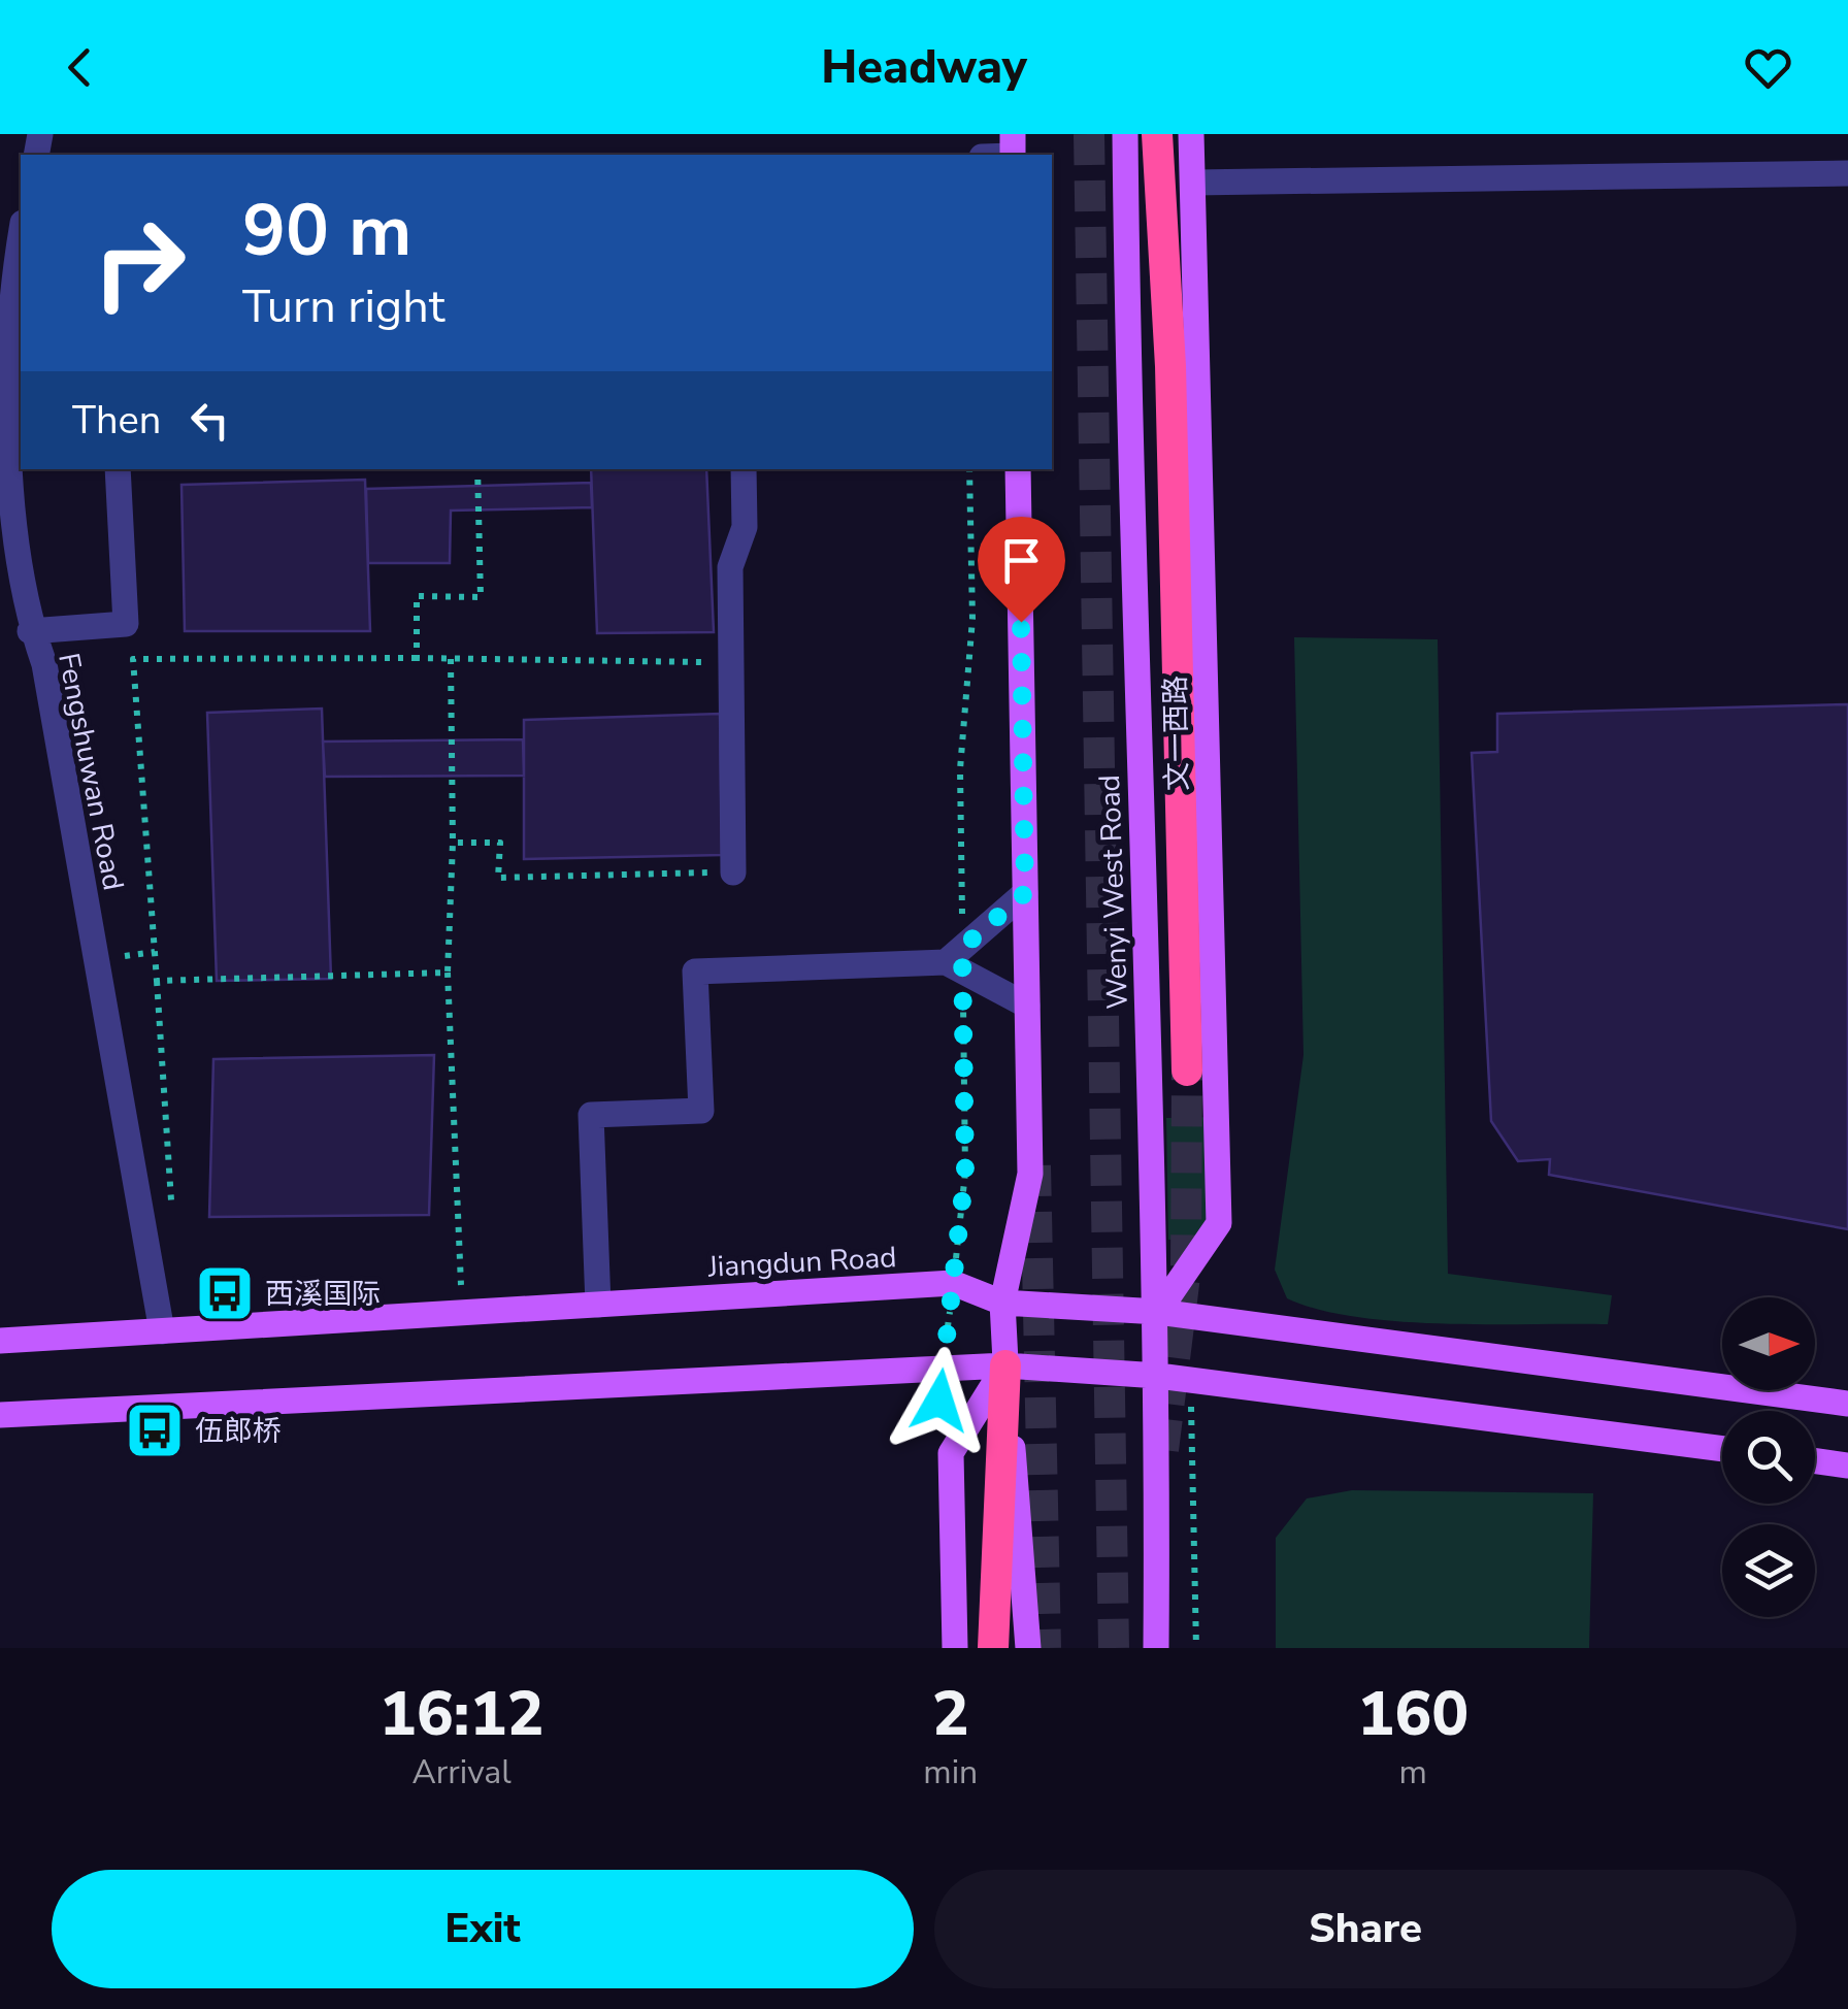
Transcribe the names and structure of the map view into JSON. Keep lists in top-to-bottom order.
{
  "streets": {
    "main road": ["文一西路", "Wenyi West Road", "Jiangdun Road"],
    "street": ["Fengshuwan Road"]
  },
  "crossings": [
    ["文一西路", "Wenyi West Road"],
    ["文一西路", "Jiangdun Road"],
    ["Fengshuwan Road", "Jiangdun Road"],
    ["Wenyi West Road", "Jiangdun Road"]
  ],
  "places": {
    "bus stop": ["西溪国际", "伍郎桥"]
  },
  "north": "right",
  "page": {
    "header": "Headway",
    "turn": ["90 m", "Turn right"],
    "then": "Then",
    "eta": [
      "16:12",
      "Arrival",
      "2",
      "min",
      "160",
      "m"
    ],
    "buttons": ["Exit", "Share"]
  }
}
